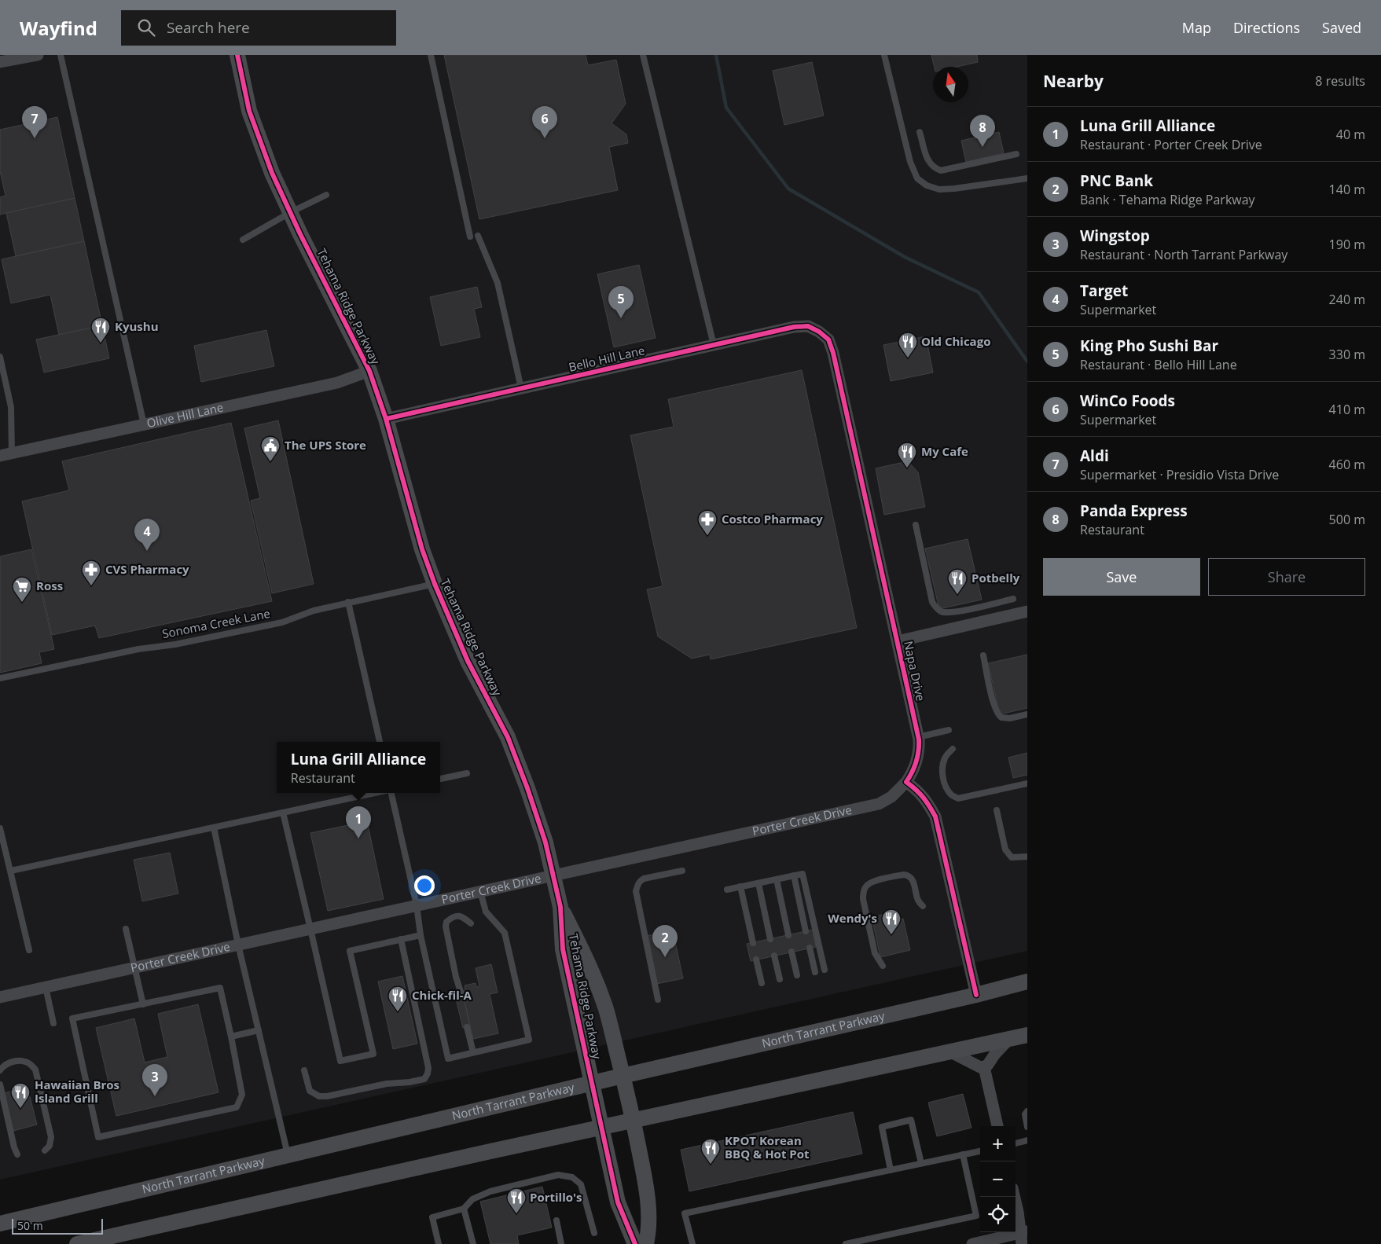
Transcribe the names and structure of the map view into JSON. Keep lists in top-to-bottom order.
{
  "streets": {
    "main road": ["Tehama Ridge Parkway", "North Tarrant Parkway"],
    "street": [
      "Bello Hill Lane",
      "Olive Hill Lane",
      "Napa Drive",
      "Porter Creek Drive"
    ],
    "lane": ["Sonoma Creek Lane"]
  },
  "crossings": [
    ["Tehama Ridge Parkway", "Bello Hill Lane"],
    ["Tehama Ridge Parkway", "Olive Hill Lane"],
    ["Tehama Ridge Parkway", "Sonoma Creek Lane"],
    ["Tehama Ridge Parkway", "Porter Creek Drive"],
    ["Tehama Ridge Parkway", "North Tarrant Parkway"],
    ["Bello Hill Lane", "Napa Drive"],
    ["Napa Drive", "Porter Creek Drive"]
  ],
  "places": {
    "restaurant": [
      "Kyushu",
      "Old Chicago",
      "My Cafe",
      "Potbelly",
      "Wendy's",
      "Chick-fil-A",
      "Hawaiian Bros Island Grill",
      "KPOT Korean BBQ & Hot Pot",
      "Portillo's"
    ],
    "public building": ["The UPS Store"],
    "pharmacy": ["Costco Pharmacy", "CVS Pharmacy"],
    "supermarket": ["Ross"]
  },
  "scale_bar": "50 m",
  "north": "top",
  "page": {
    "header": "Wayfind",
    "search": "Search here",
    "nav": ["Map", "Directions", "Saved"],
    "heading": ["Nearby", "8 results"],
    "pins": [
      "6",
      "7",
      "8",
      "5",
      "4",
      "1",
      "2",
      "3"
    ],
    "list": [
      {
        "mark": "1",
        "name": "Luna Grill Alliance",
        "note": "Restaurant · Porter Creek Drive",
        "value": "40 m"
      },
      {
        "mark": "2",
        "name": "PNC Bank",
        "note": "Bank · Tehama Ridge Parkway",
        "value": "140 m"
      },
      {
        "mark": "3",
        "name": "Wingstop",
        "note": "Restaurant · North Tarrant Parkway",
        "value": "190 m"
      },
      {
        "mark": "4",
        "name": "Target",
        "note": "Supermarket",
        "value": "240 m"
      },
      {
        "mark": "5",
        "name": "King Pho Sushi Bar",
        "note": "Restaurant · Bello Hill Lane",
        "value": "330 m"
      },
      {
        "mark": "6",
        "name": "WinCo Foods",
        "note": "Supermarket",
        "value": "410 m"
      },
      {
        "mark": "7",
        "name": "Aldi",
        "note": "Supermarket · Presidio Vista Drive",
        "value": "460 m"
      },
      {
        "mark": "8",
        "name": "Panda Express",
        "note": "Restaurant",
        "value": "500 m"
      }
    ],
    "buttons": ["Save", "Share"],
    "popup": ["Luna Grill Alliance", "Restaurant"],
    "map_buttons": ["+", "−"],
    "scale": "50 m"
  }
}
